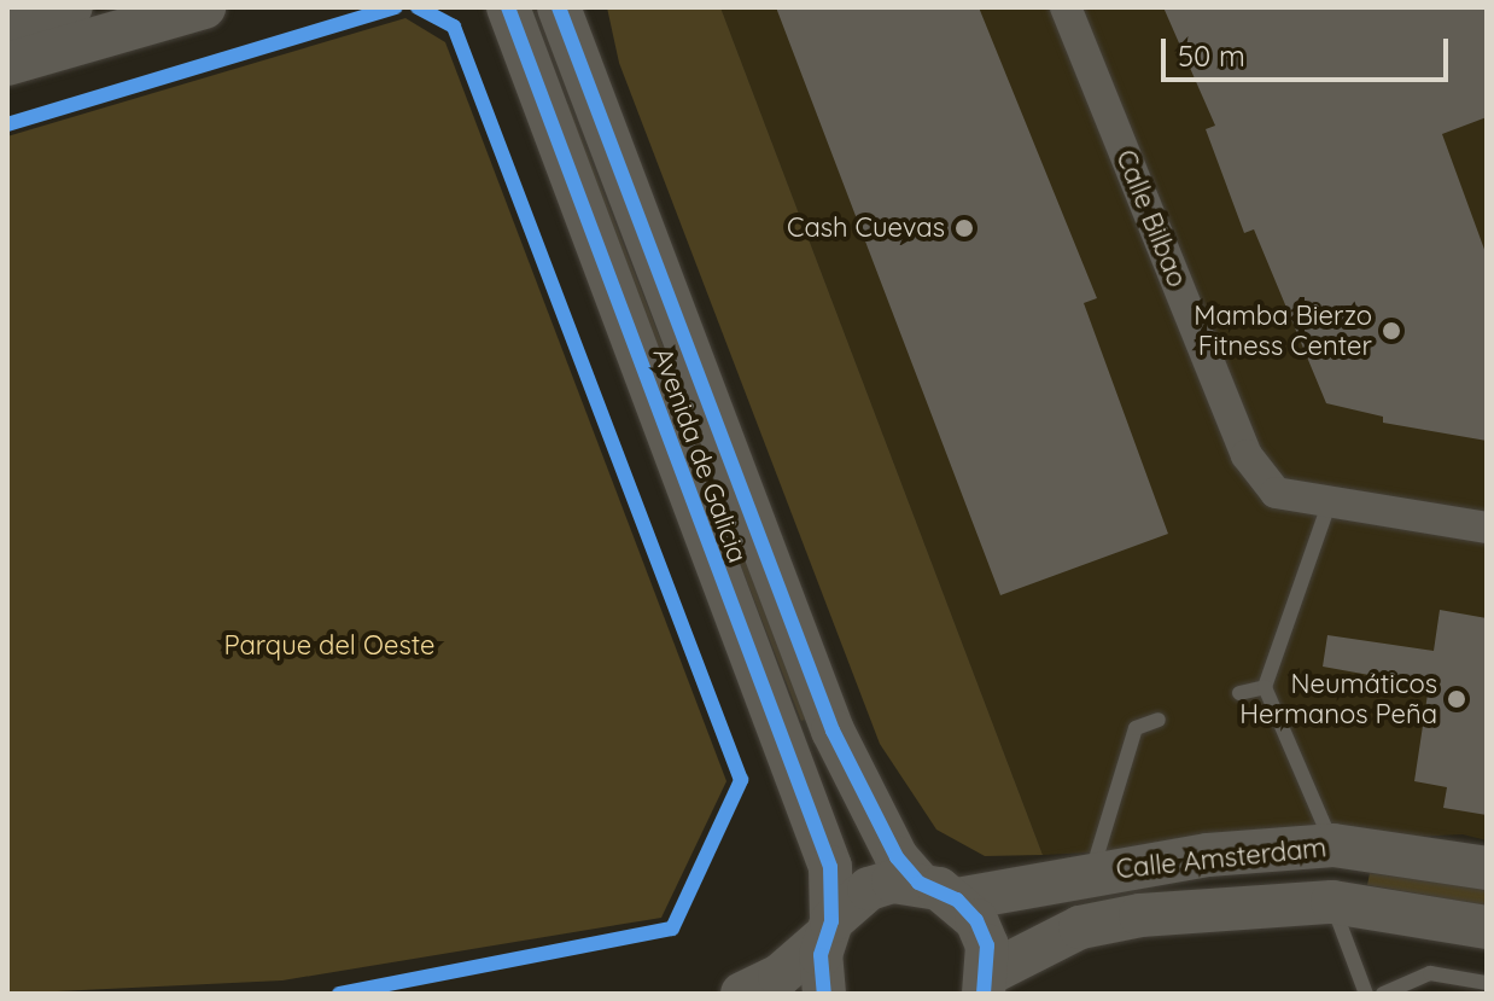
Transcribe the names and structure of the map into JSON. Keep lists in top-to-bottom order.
{
  "streets": {
    "main road": ["Avenida de Galicia", "Calle Amsterdam"],
    "street": ["Calle Bilbao"]
  },
  "parks": ["Parque del Oeste"],
  "places": ["Cash Cuevas", "Mamba Bierzo Fitness Center", "Neumáticos Hermanos Peña"],
  "scale_bar": "50 m"
}
